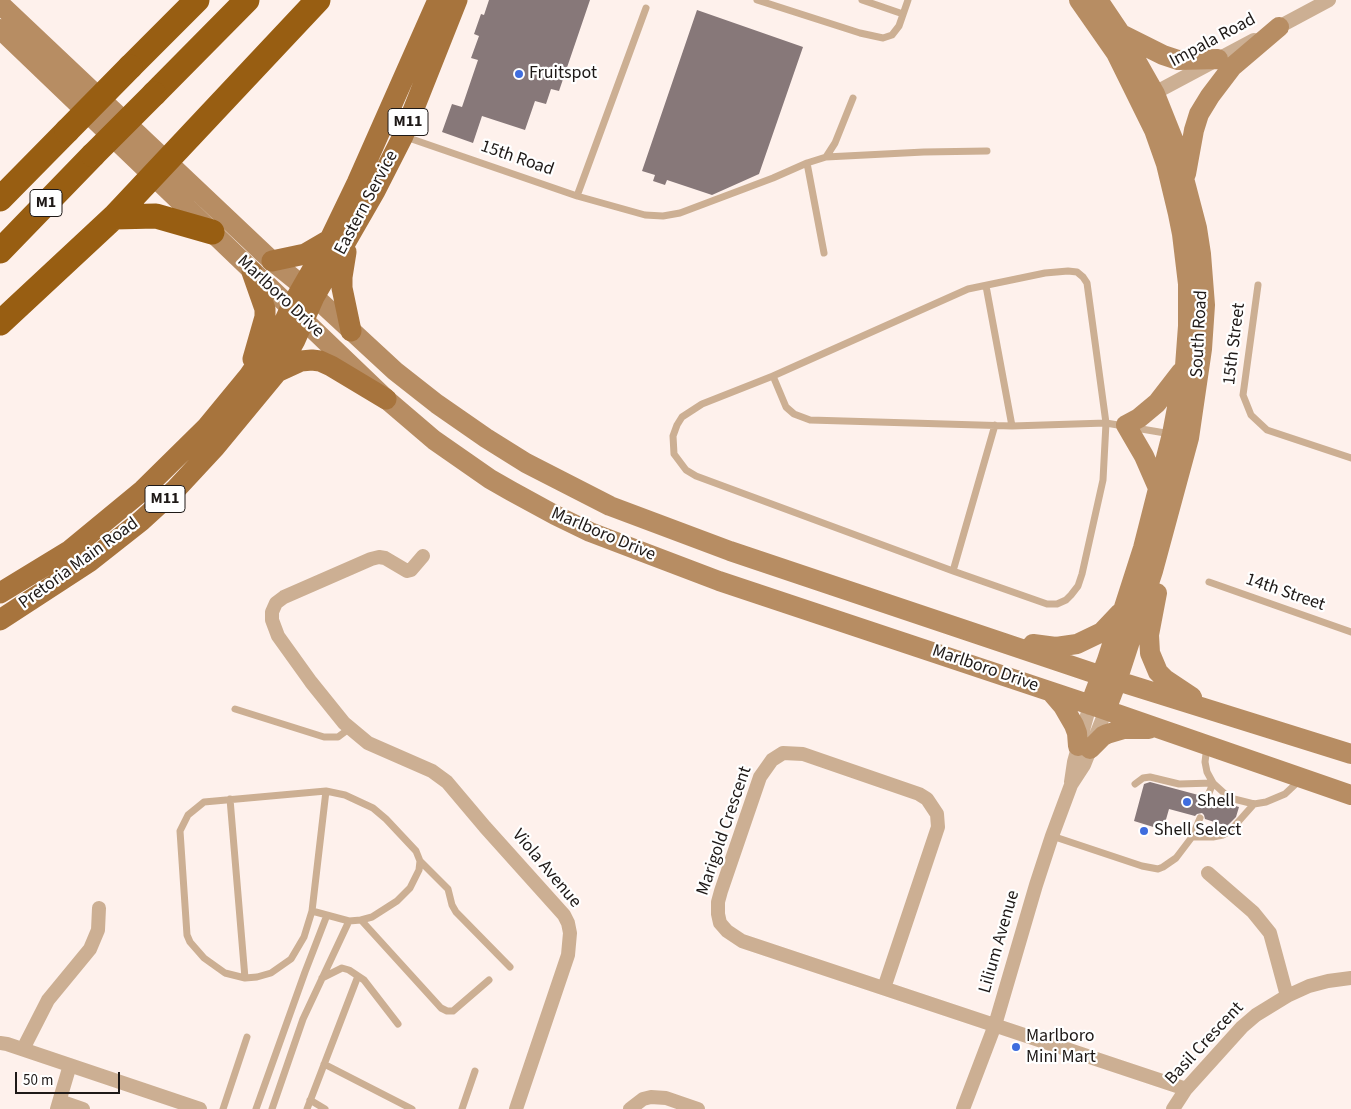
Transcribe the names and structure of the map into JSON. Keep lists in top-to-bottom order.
{
  "streets": {
    "highway": ["M1"],
    "main road": [
      "M11",
      "Eastern Service",
      "Marlboro Drive",
      "South Road",
      "Pretoria Main Road"
    ],
    "street": [
      "Impala Road",
      "Marigold Crescent",
      "Viola Avenue",
      "Lilium Avenue",
      "Basil Crescent"
    ],
    "lane": ["15th Road", "15th Street", "14th Street"]
  },
  "crossings": [
    ["Impala Road", "South Road"],
    ["15th Road", "Eastern Service"],
    ["Eastern Service", "Marlboro Drive"],
    ["Eastern Service", "Pretoria Main Road"],
    ["Marlboro Drive", "South Road"],
    ["Marlboro Drive", "Pretoria Main Road"],
    ["Marlboro Drive", "Lilium Avenue"],
    ["Marigold Crescent", "Lilium Avenue"],
    ["Marigold Crescent", "Basil Crescent"]
  ],
  "places": [
    "Fruitspot",
    "Shell",
    "Shell Select",
    "Marlboro Mini Mart"
  ],
  "scale_bar": "50 m"
}
